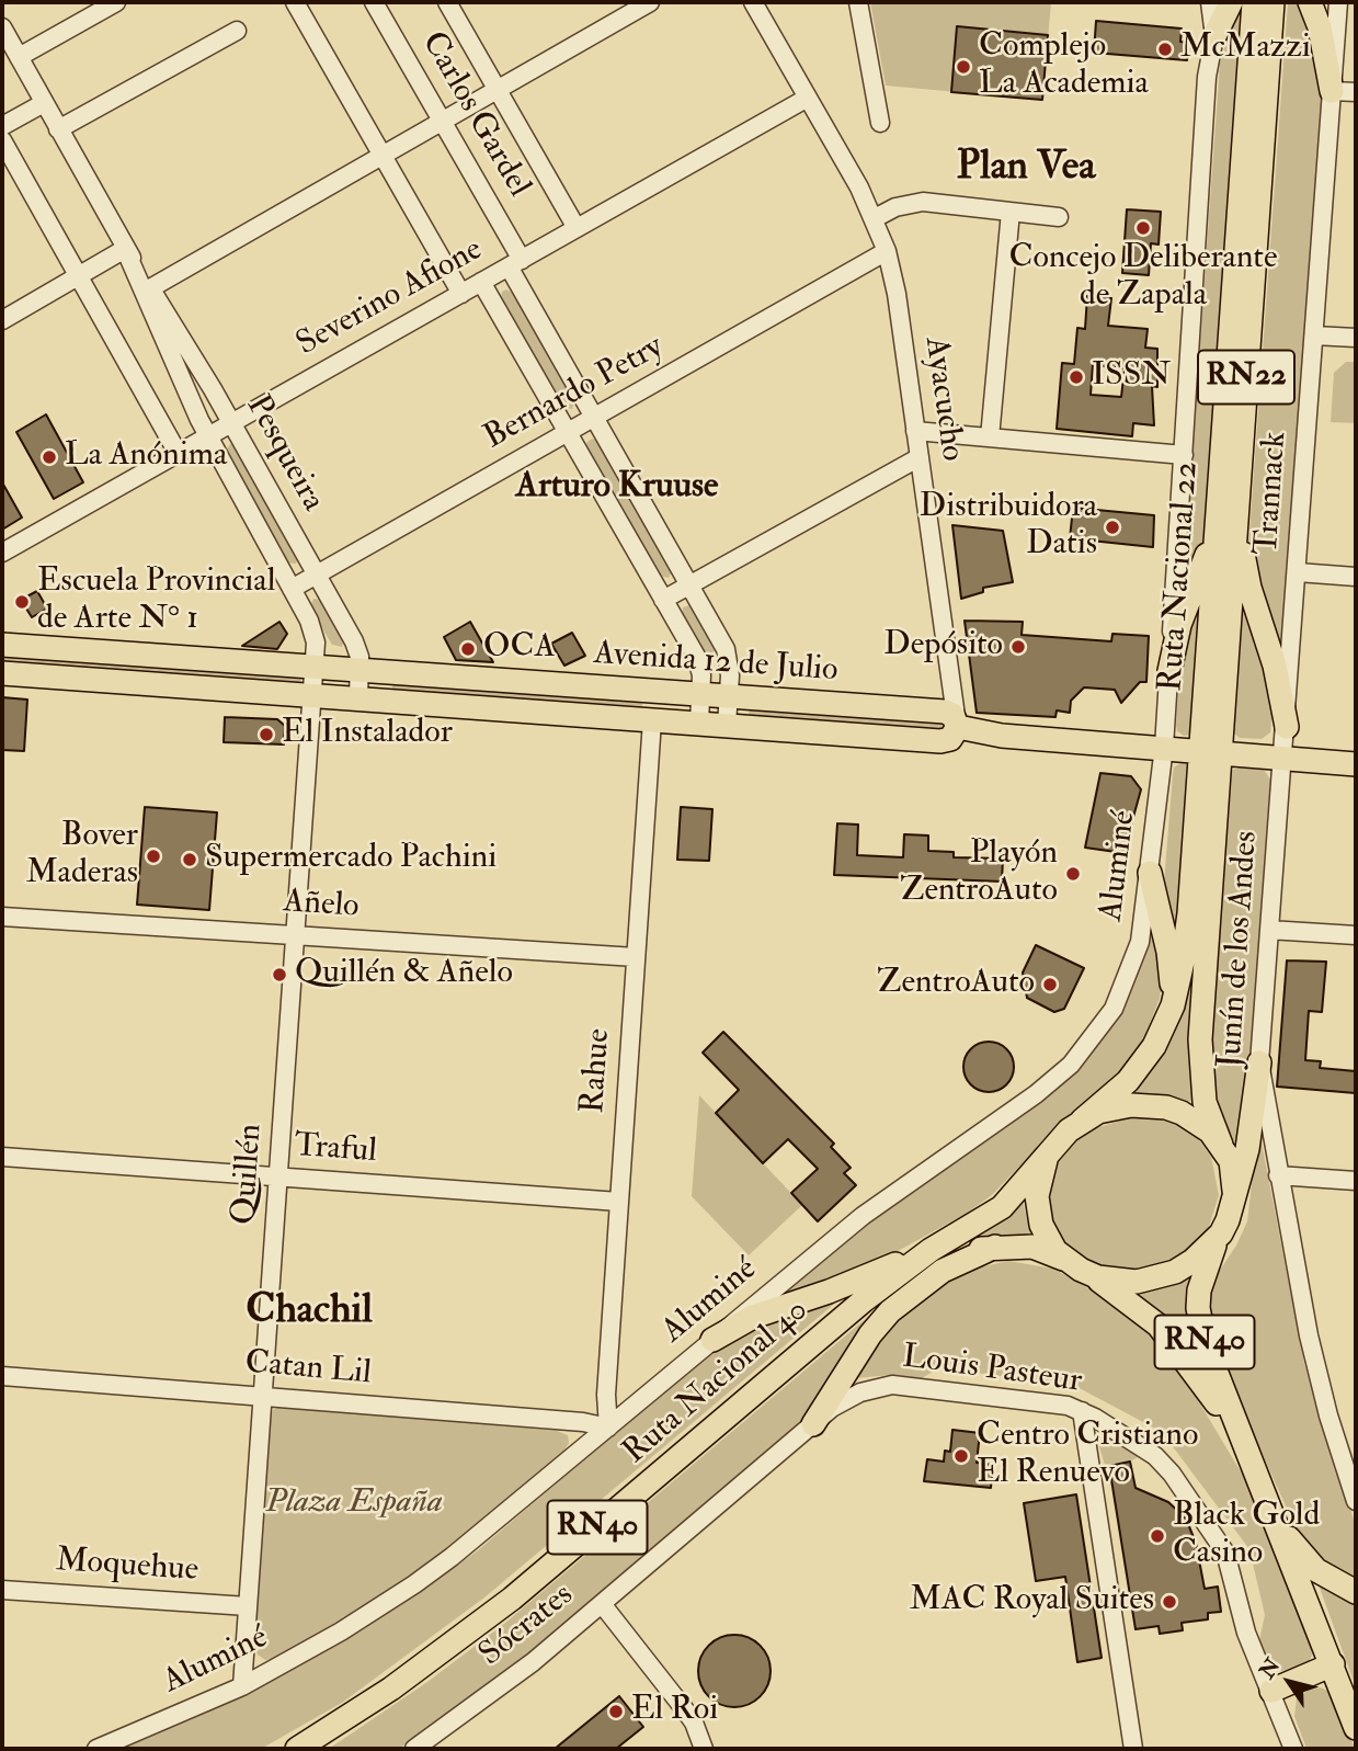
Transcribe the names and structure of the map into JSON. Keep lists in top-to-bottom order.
{
  "streets": {
    "main road": [
      "RN22",
      "Ruta Nacional 22",
      "Avenida 12 de Julio",
      "RN40",
      "Ruta Nacional 40"
    ],
    "street": [
      "Carlos Gardel",
      "Severino Afione",
      "Bernardo Petry",
      "Ayacucho",
      "Pesqueira",
      "Trannack",
      "Aluminé",
      "Añelo",
      "Junín de los Andes",
      "Rahue",
      "Traful",
      "Quillén",
      "Catan Lil",
      "Louis Pasteur",
      "Moquehue",
      "Sócrates"
    ]
  },
  "crossings": [
    ["Carlos Gardel", "Severino Afione"],
    ["Carlos Gardel", "Bernardo Petry"],
    ["Carlos Gardel", "Avenida 12 de Julio"],
    ["Severino Afione", "Ayacucho"],
    ["Severino Afione", "Pesqueira"],
    ["Bernardo Petry", "Ayacucho"],
    ["Bernardo Petry", "Pesqueira"],
    ["Ayacucho", "Avenida 12 de Julio"],
    ["Pesqueira", "Avenida 12 de Julio"],
    ["Pesqueira", "Quillén"],
    ["Trannack", "Avenida 12 de Julio"],
    ["Trannack", "Junín de los Andes"],
    ["Ruta Nacional 22", "Avenida 12 de Julio"],
    ["Ruta Nacional 22", "RN40"],
    ["Ruta Nacional 22", "Ruta Nacional 40"],
    ["Avenida 12 de Julio", "Aluminé"],
    ["Avenida 12 de Julio", "Junín de los Andes"],
    ["Avenida 12 de Julio", "Rahue"],
    ["Avenida 12 de Julio", "Quillén"],
    ["Aluminé", "Rahue"],
    ["Aluminé", "Quillén"],
    ["Aluminé", "Catan Lil"],
    ["Añelo", "Rahue"],
    ["Añelo", "Quillén"],
    ["Rahue", "Traful"],
    ["Rahue", "Catan Lil"],
    ["Traful", "Quillén"],
    ["Quillén", "Catan Lil"],
    ["Quillén", "Moquehue"],
    ["RN40", "Ruta Nacional 40"],
    ["Louis Pasteur", "Sócrates"]
  ],
  "districts": ["Plan Vea", "Arturo Kruuse", "Chachil"],
  "parks": ["Plaza España"],
  "places": [
    "McMazzi",
    "Complejo La Academia",
    "Concejo Deliberante de Zapala",
    "ISSN",
    "La Anónima",
    "Distribuidora Datis",
    "Escuela Provincial de Arte N° 1",
    "Depósito",
    "OCA",
    "El Instalador",
    "Bover Maderas",
    "Supermercado Pachini",
    "Playón ZentroAuto",
    "Quillén & Añelo",
    "ZentroAuto",
    "Centro Cristiano El Renuevo",
    "Black Gold Casino",
    "MAC Royal Suites",
    "El Roi"
  ],
  "north": "top left"
}
